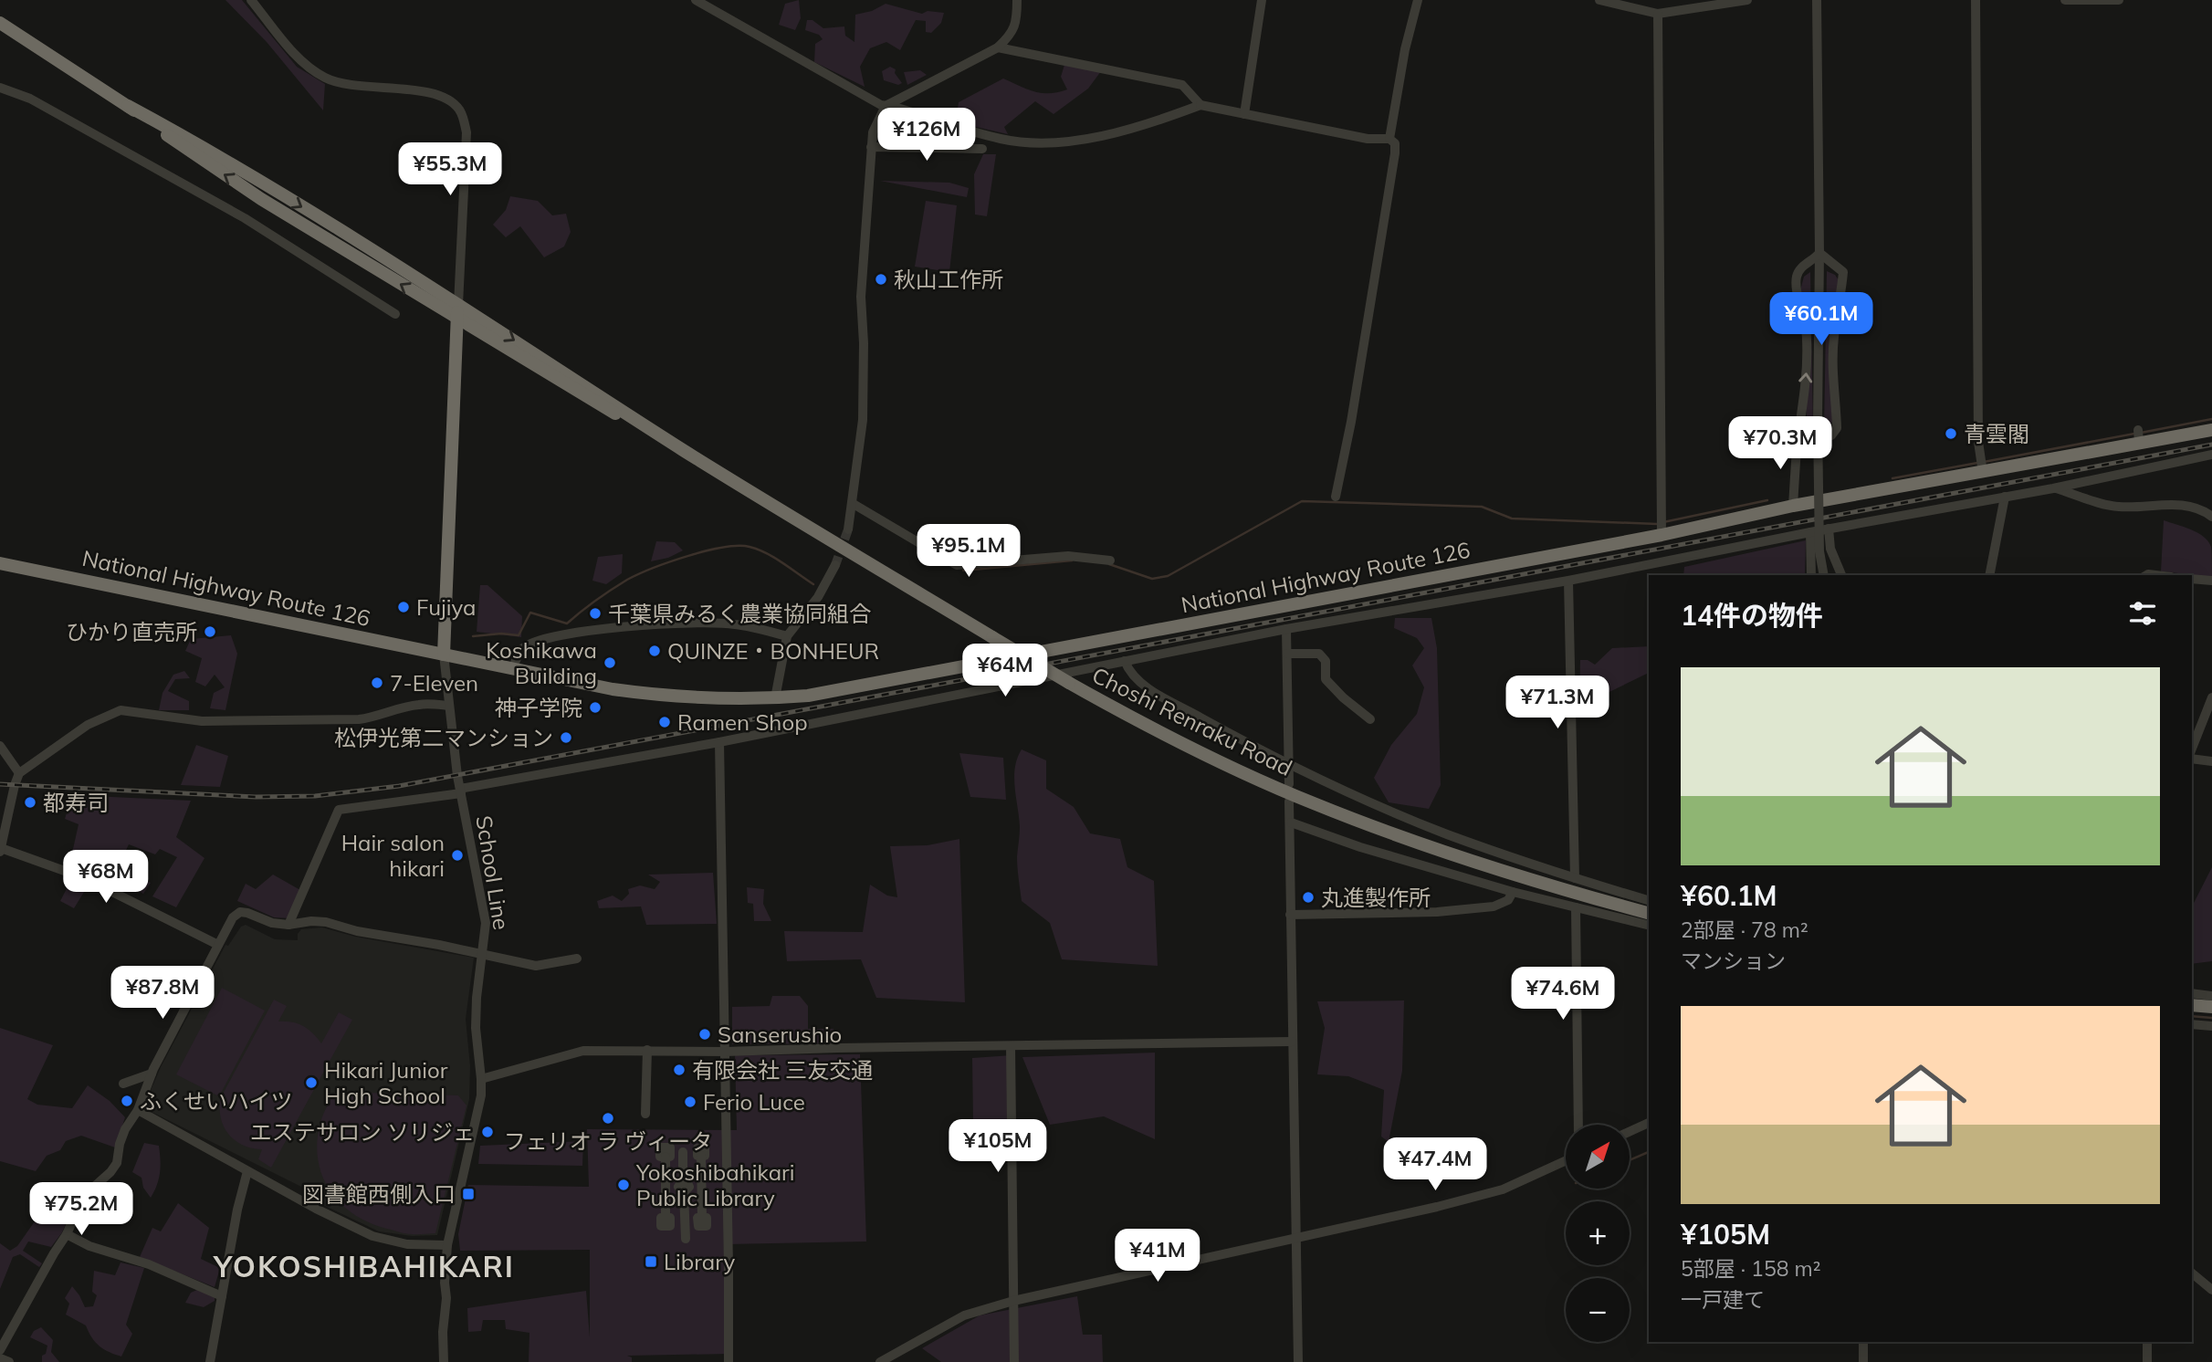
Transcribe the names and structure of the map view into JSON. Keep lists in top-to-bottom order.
{
  "streets": {
    "highway": ["National Highway Route 126", "Choshi Renraku Road"],
    "street": ["School Line"]
  },
  "crossings": [
    ["National Highway Route 126", "School Line"]
  ],
  "districts": ["YOKOSHIBAHIKARI"],
  "places": {
    "other": [
      "秋山工作所",
      "青雲閣",
      "Fujiya",
      "千葉県みるく農業協同組合",
      "ひかり直売所",
      "QUINZE・BONHEUR",
      "Koshikawa Building",
      "7-Eleven",
      "神子学院",
      "Ramen Shop",
      "松伊光第二マンション",
      "都寿司",
      "Hair salon hikari",
      "丸進製作所",
      "Sanserushio",
      "有限会社 三友交通",
      "Hikari Junior High School",
      "ふくせいハイツ",
      "Ferio Luce",
      "フェリオ ラ ヴィータ",
      "エステサロン ソリジェ",
      "Yokoshibahikari Public Library"
    ],
    "transit": ["図書館西側入口", "Library"]
  },
  "north": "top right",
  "page": {
    "price": [
      "¥126M",
      "¥55.3M",
      "¥60.1M",
      "¥70.3M",
      "¥95.1M",
      "¥64M",
      "¥71.3M",
      "¥68M",
      "¥87.8M",
      "¥74.6M",
      "¥105M",
      "¥47.4M",
      "¥75.2M",
      "¥41M"
    ],
    "heading": "14件の物件",
    "list": [
      {
        "name": "¥60.1M",
        "note": "2部屋 · 78 m² · マンション"
      },
      {
        "name": "¥105M",
        "note": "5部屋 · 158 m² · 一戸建て"
      }
    ],
    "map_buttons": ["+", "−"]
  }
}
